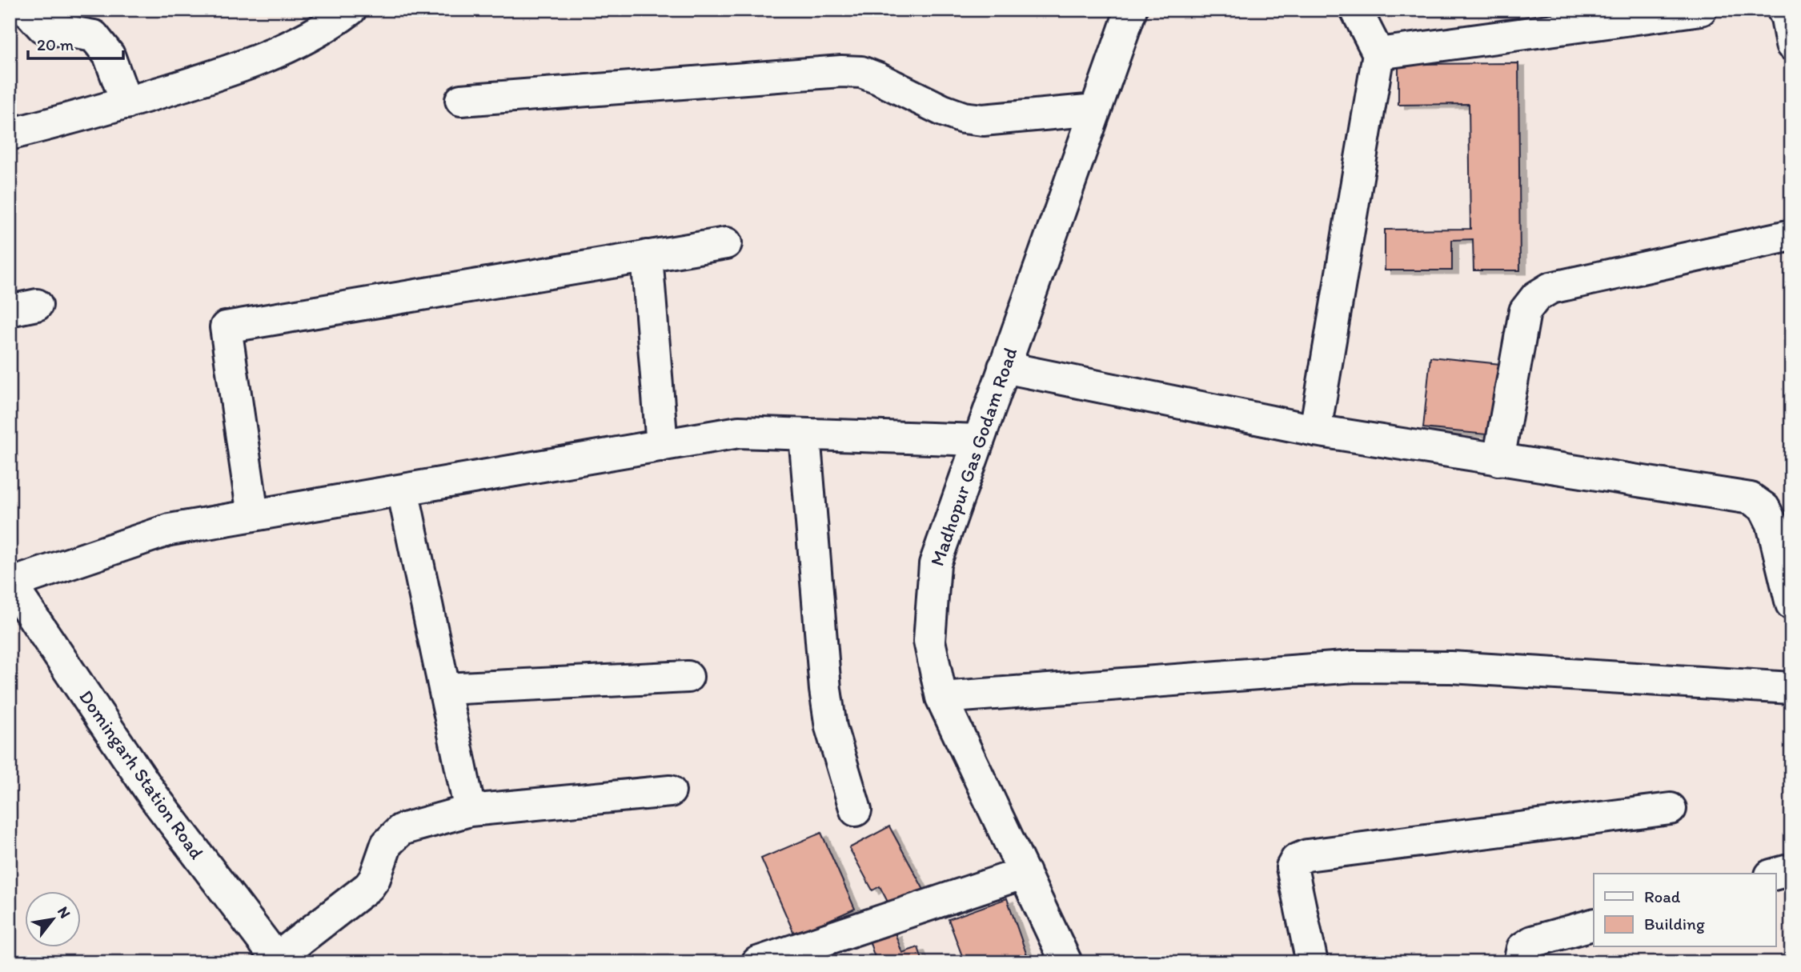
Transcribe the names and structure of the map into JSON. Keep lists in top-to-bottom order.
{
  "streets": {
    "street": ["Madhopur Gas Godam Road", "Domingarh Station Road"]
  },
  "legend": ["Road", "Building"],
  "scale_bar": "20 m",
  "north": "top right"
}
